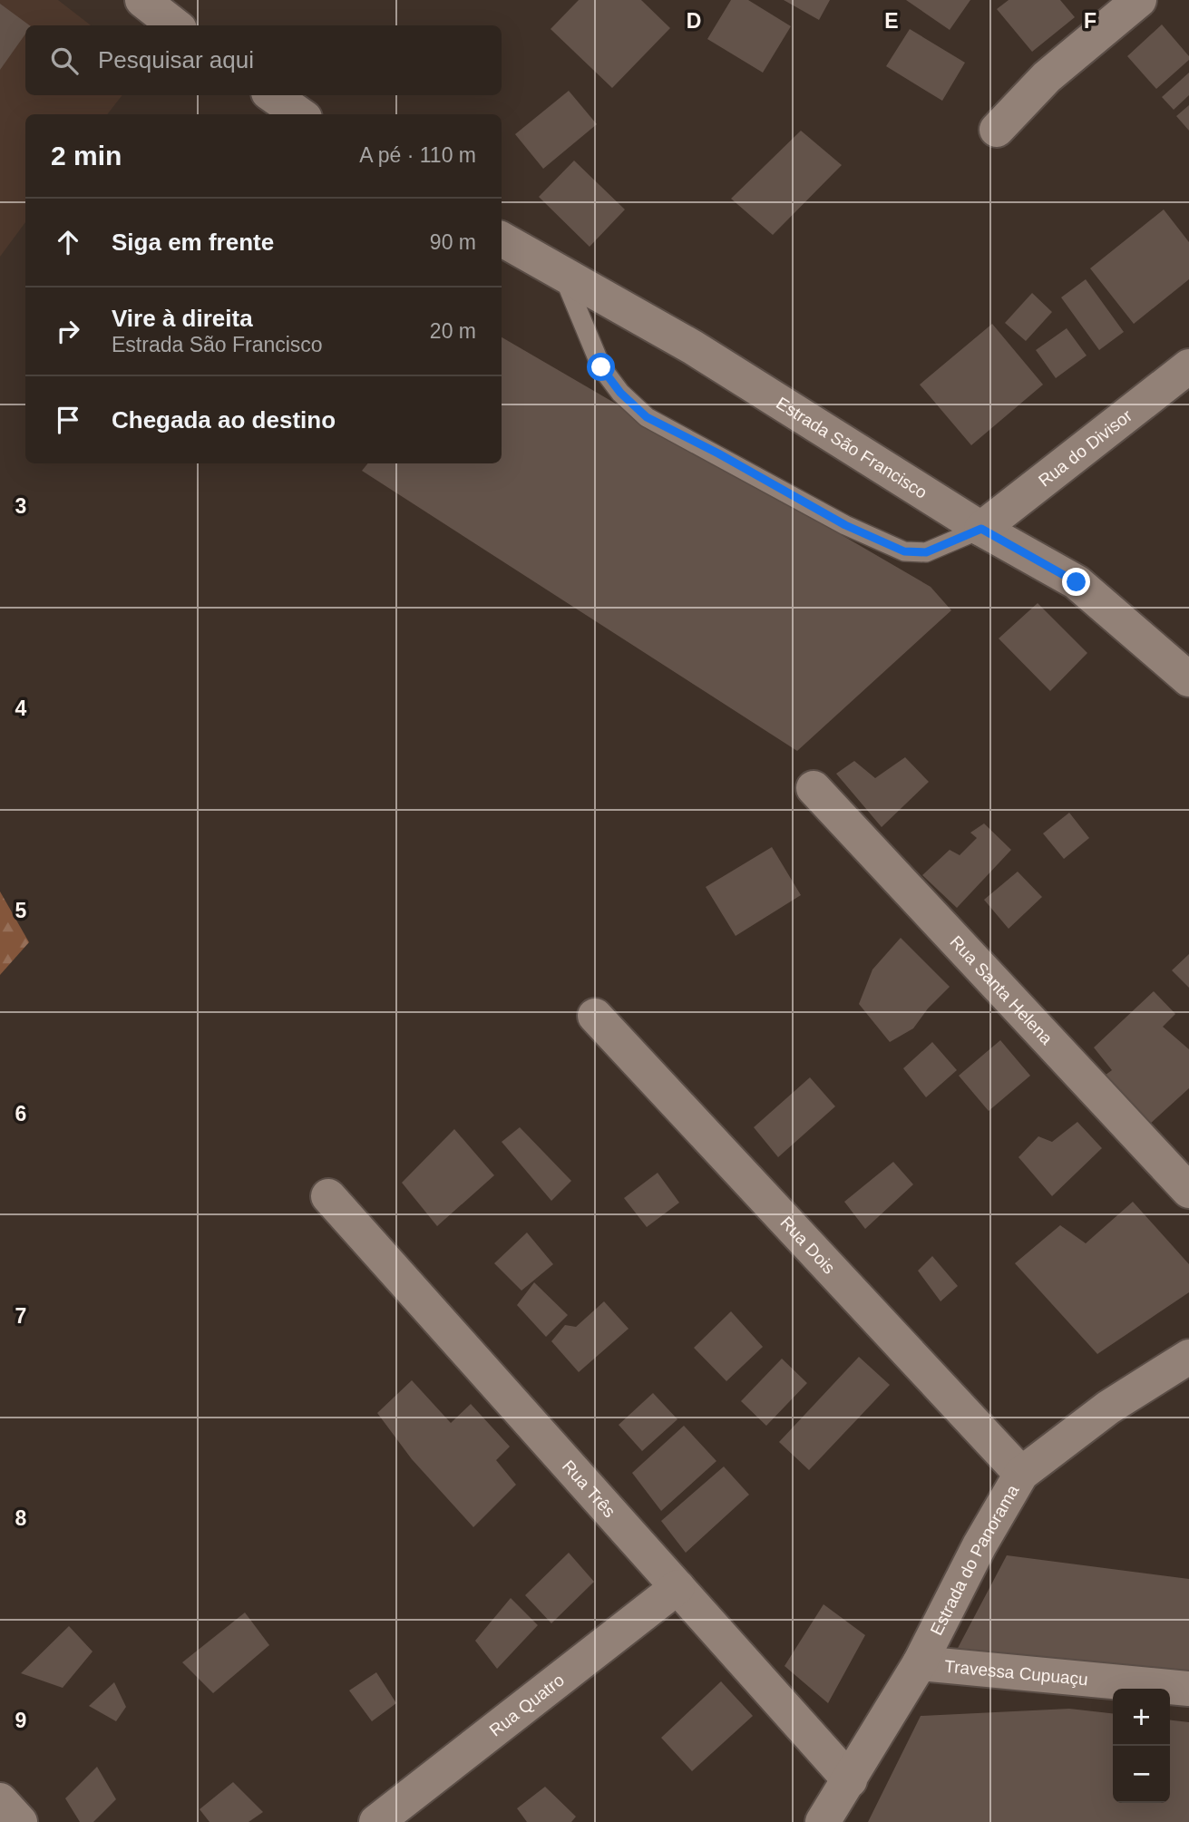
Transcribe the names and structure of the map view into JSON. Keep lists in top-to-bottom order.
{
  "streets": {
    "street": [
      "Estrada São Francisco",
      "Rua do Divisor",
      "Rua Santa Helena",
      "Rua Dois",
      "Rua Três",
      "Estrada do Panorama",
      "Travessa Cupuaçu",
      "Rua Quatro"
    ]
  },
  "crossings": [
    ["Estrada São Francisco", "Rua do Divisor"],
    ["Rua Dois", "Estrada do Panorama"],
    ["Rua Três", "Estrada do Panorama"],
    ["Rua Três", "Rua Quatro"],
    ["Estrada do Panorama", "Travessa Cupuaçu"]
  ],
  "page": {
    "search": "Pesquisar aqui",
    "heading": ["2 min", "A pé · 110 m"],
    "list": [
      ["Siga em frente", "90 m"],
      ["Vire à direita", "Estrada São Francisco", "20 m"],
      "Chegada ao destino"
    ],
    "map_buttons": ["+", "−"]
  },
  "grid": {
    "columns": ["D", "E", "F"],
    "rows": [
      "3",
      "4",
      "5",
      "6",
      "7",
      "8",
      "9"
    ]
  }
}
